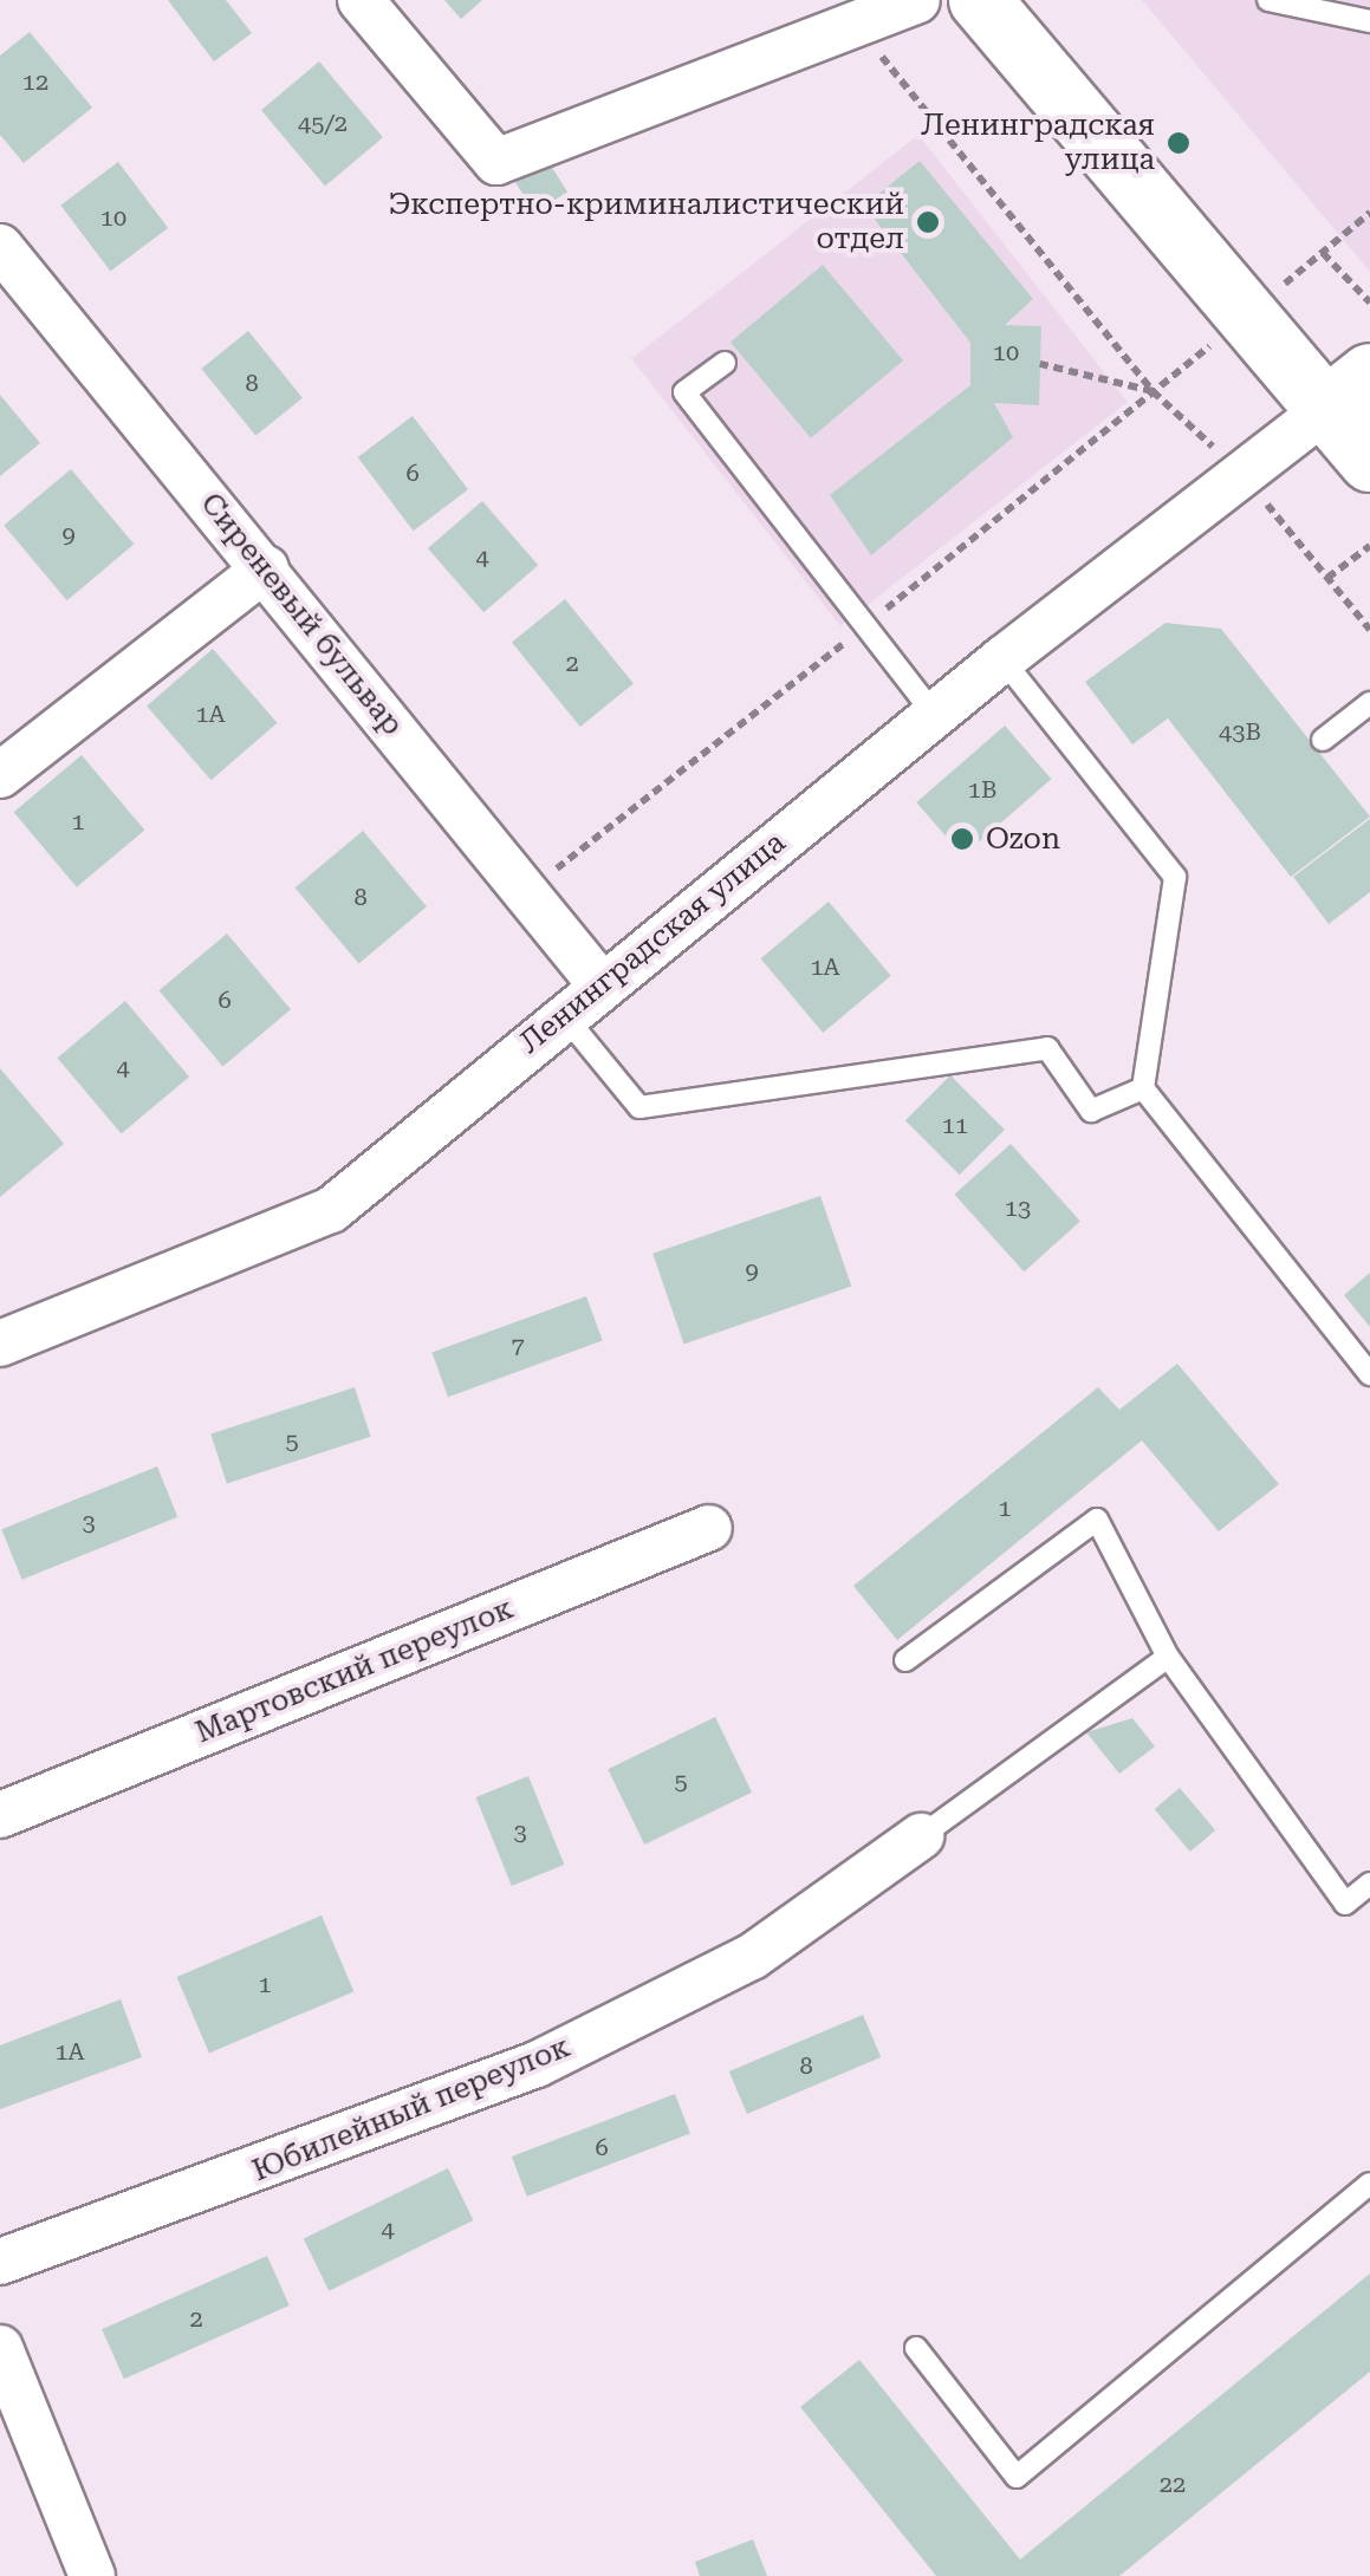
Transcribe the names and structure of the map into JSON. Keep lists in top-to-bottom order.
{
  "streets": {
    "street": [
      "Сиреневый бульвар",
      "Ленинградская улица",
      "Мартовский переулок",
      "Юбилейный переулок"
    ]
  },
  "crossings": [
    ["Сиреневый бульвар", "Ленинградская улица"]
  ],
  "places": ["Ленинградская улица", "Экспертно-криминалистический отдел", "Ozon"],
  "house_numbers": [
    "12",
    "45/2",
    "10",
    "10",
    "8",
    "6",
    "9",
    "4",
    "2",
    "1А",
    "43В",
    "1В",
    "1",
    "8",
    "1А",
    "6",
    "4",
    "11",
    "13",
    "9",
    "7",
    "5",
    "1",
    "3",
    "5",
    "3",
    "1",
    "1А",
    "8",
    "6",
    "4",
    "2",
    "22"
  ]
}
